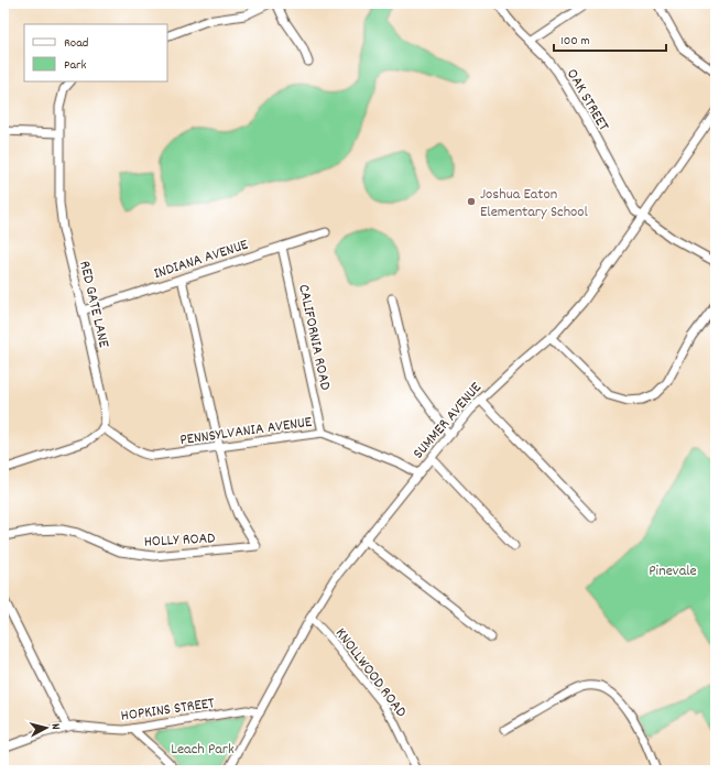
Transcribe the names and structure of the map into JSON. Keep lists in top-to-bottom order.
{
  "streets": {
    "street": [
      "OAK STREET",
      "INDIANA AVENUE",
      "RED GATE LANE",
      "CALIFORNIA ROAD",
      "SUMMER AVENUE",
      "PENNSYLVANIA AVENUE",
      "HOLLY ROAD",
      "KNOLLWOOD ROAD",
      "HOPKINS STREET"
    ]
  },
  "crossings": [
    ["OAK STREET", "SUMMER AVENUE"],
    ["INDIANA AVENUE", "RED GATE LANE"],
    ["INDIANA AVENUE", "CALIFORNIA ROAD"],
    ["RED GATE LANE", "PENNSYLVANIA AVENUE"],
    ["CALIFORNIA ROAD", "PENNSYLVANIA AVENUE"],
    ["SUMMER AVENUE", "PENNSYLVANIA AVENUE"],
    ["SUMMER AVENUE", "KNOLLWOOD ROAD"],
    ["SUMMER AVENUE", "HOPKINS STREET"],
    ["PENNSYLVANIA AVENUE", "HOLLY ROAD"]
  ],
  "parks": ["Pinevale", "Leach Park"],
  "places": ["Joshua Eaton Elementary School"],
  "legend": ["Road", "Park"],
  "scale_bar": "100 m",
  "north": "right"
}
